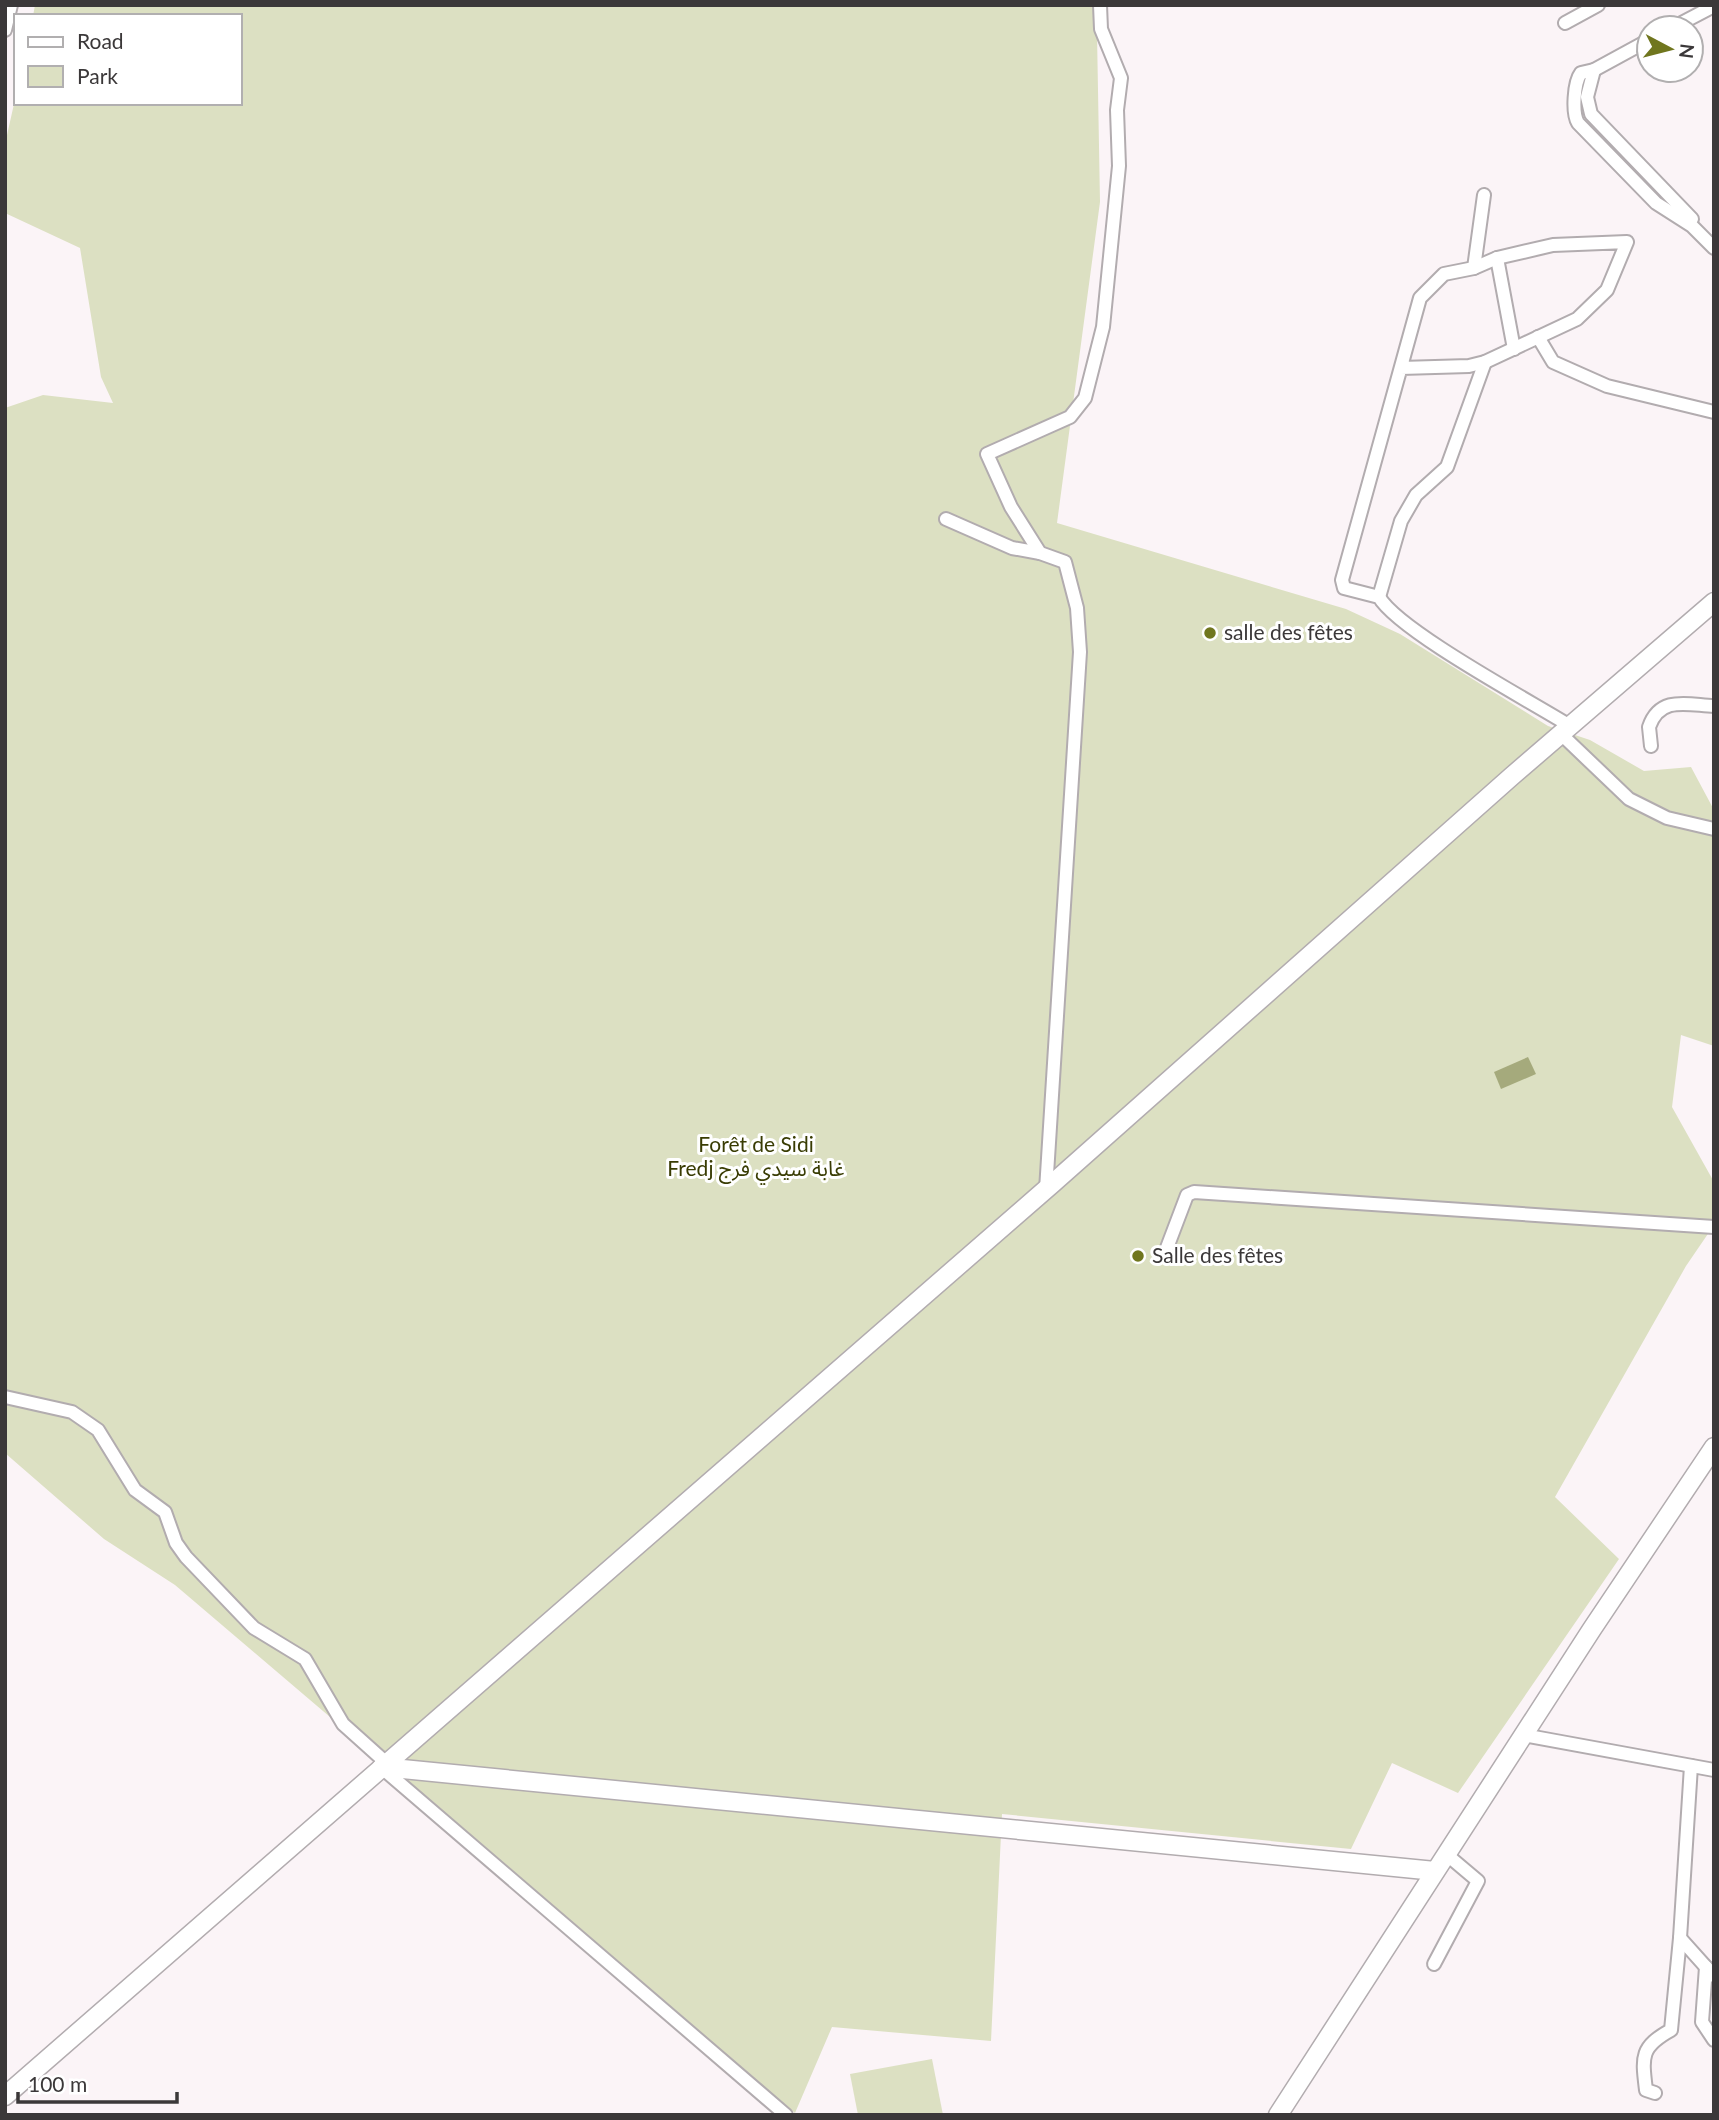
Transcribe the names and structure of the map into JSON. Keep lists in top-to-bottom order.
{
  "parks": ["Forêt de Sidi Fredj غابة سيدي فرج"],
  "places": ["salle des fêtes", "Salle des fêtes"],
  "legend": ["Road", "Park"],
  "scale_bar": "100 m",
  "north": "right"
}
